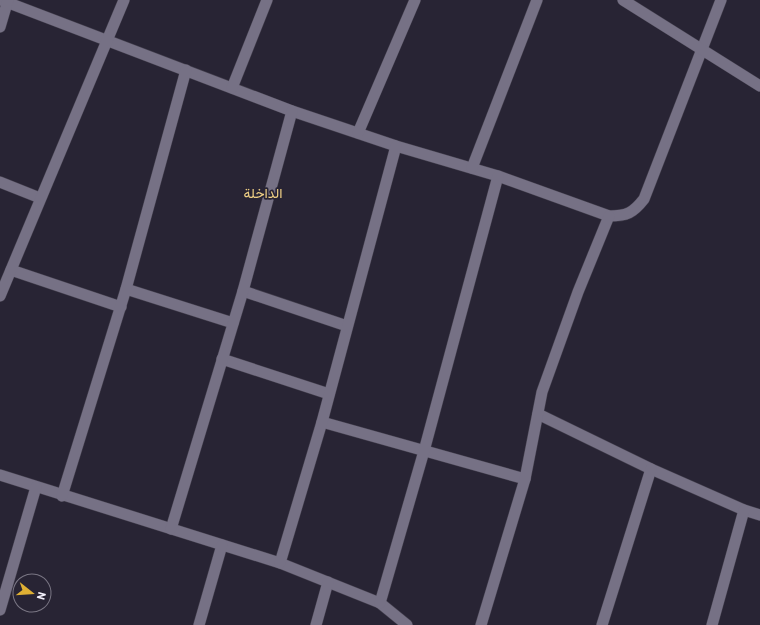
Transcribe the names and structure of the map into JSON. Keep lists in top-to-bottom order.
{
  "districts": ["الداخلة"],
  "north": "right"
}
